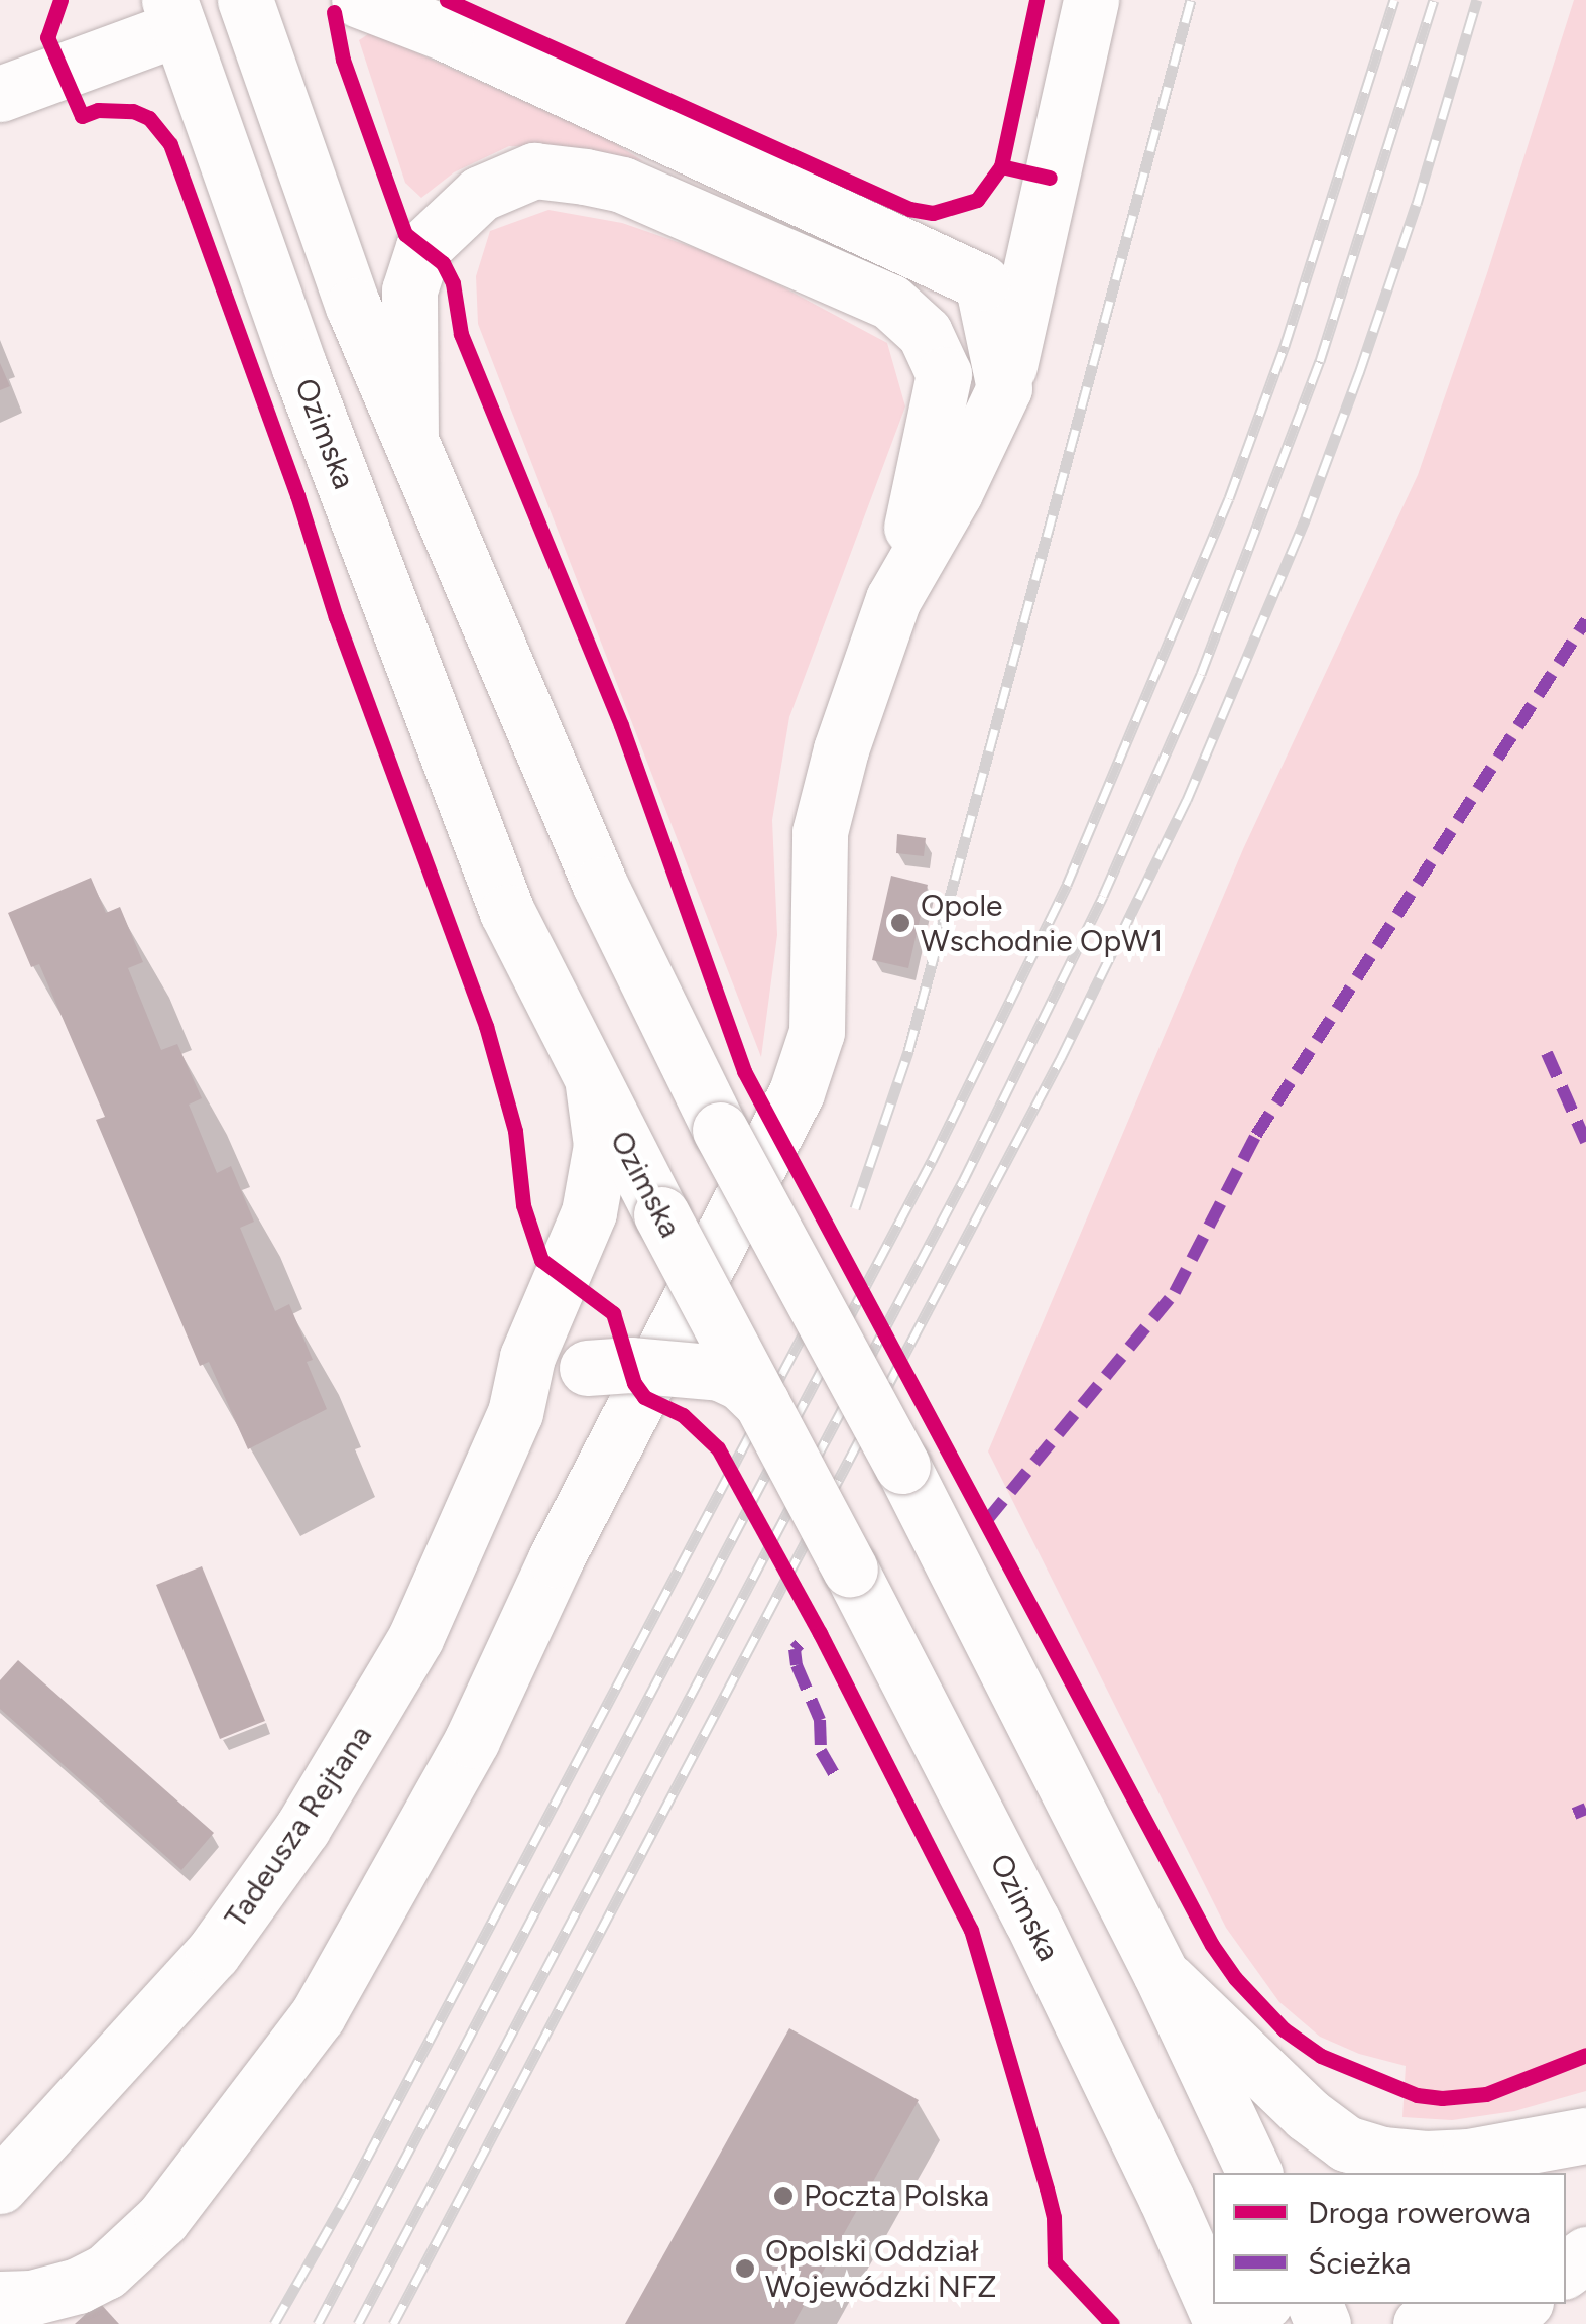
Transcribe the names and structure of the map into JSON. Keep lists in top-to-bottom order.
{
  "streets": {
    "street": ["Ozimska", "Tadeusza Rejtana"]
  },
  "crossings": [
    ["Ozimska", "Tadeusza Rejtana"]
  ],
  "places": ["Opole Wschodnie OpW1", "Poczta Polska", "Opolski Oddział Wojewódzki NFZ"],
  "legend": ["Droga rowerowa", "Ścieżka"]
}
